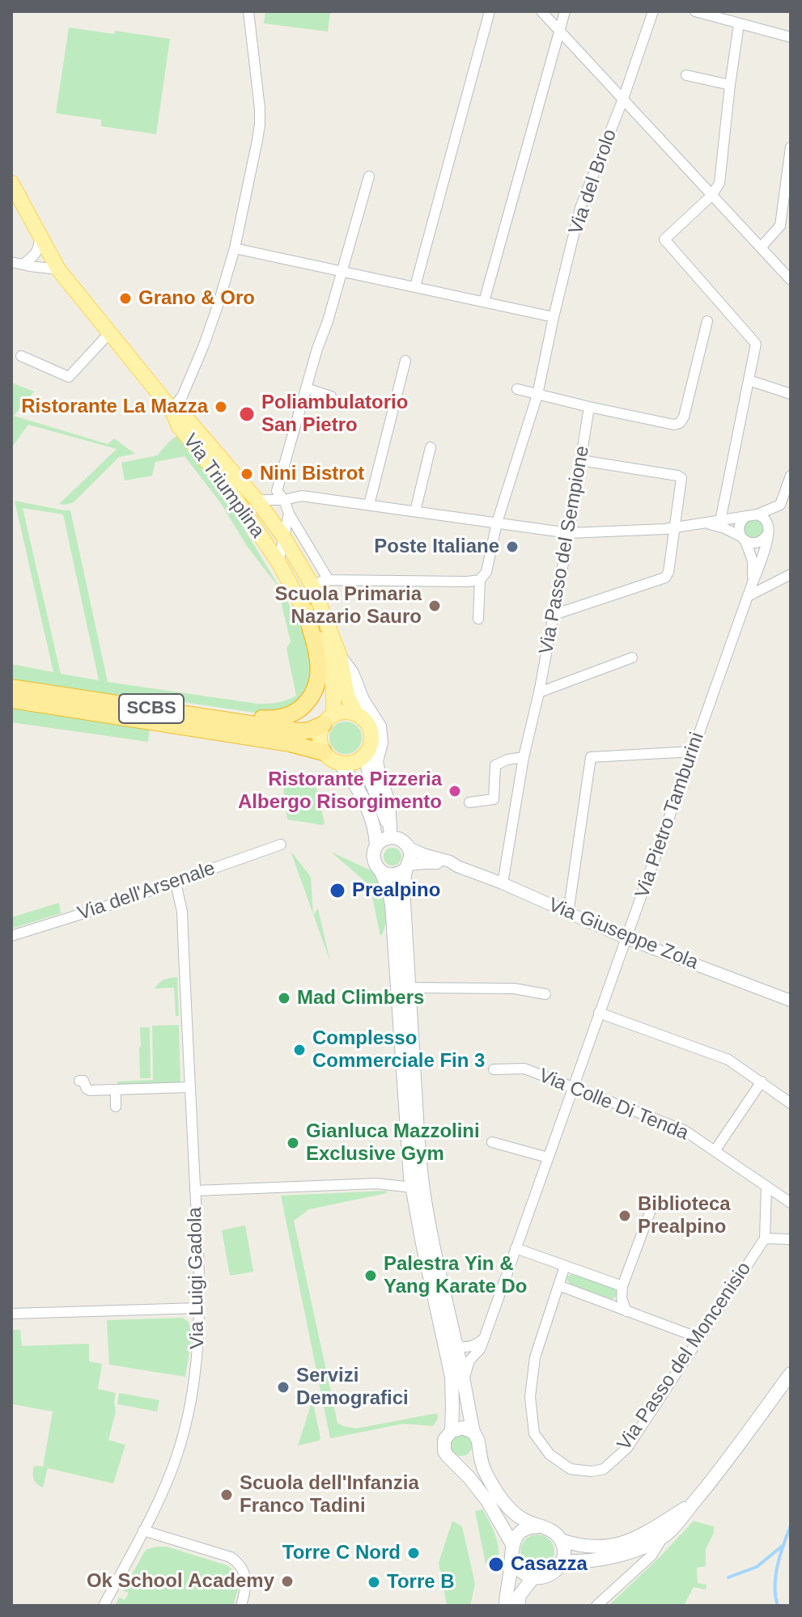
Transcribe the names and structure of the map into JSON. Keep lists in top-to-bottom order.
{
  "streets": {
    "highway": ["SCBS"],
    "main road": ["Via Triumplina"],
    "street": [
      "Via del Brolo",
      "Via Passo del Sempione",
      "Via Pietro Tamburini",
      "Via dell'Arsenale",
      "Via Giuseppe Zola",
      "Via Colle Di Tenda",
      "Via Luigi Gadola",
      "Via Passo del Moncenisio"
    ]
  },
  "crossings": [
    ["Via Triumplina", "SCBS"],
    ["Via Triumplina", "Via Giuseppe Zola"],
    ["Via Passo del Sempione", "Via Giuseppe Zola"],
    ["Via Pietro Tamburini", "Via Giuseppe Zola"],
    ["Via Pietro Tamburini", "Via Colle Di Tenda"],
    ["Via dell'Arsenale", "Via Luigi Gadola"]
  ],
  "places": [
    "Grano & Oro",
    "Ristorante La Mazza",
    "Poliambulatorio San Pietro",
    "Nini Bistrot",
    "Poste Italiane",
    "Scuola Primaria Nazario Sauro",
    "Ristorante Pizzeria Albergo Risorgimento",
    "Prealpino",
    "Mad Climbers",
    "Complesso Commerciale Fin 3",
    "Gianluca Mazzolini Exclusive Gym",
    "Biblioteca Prealpino",
    "Palestra Yin & Yang Karate Do",
    "Servizi Demografici",
    "Scuola dell'Infanzia Franco Tadini",
    "Torre C Nord",
    "Casazza",
    "Ok School Academy",
    "Torre B"
  ]
}
